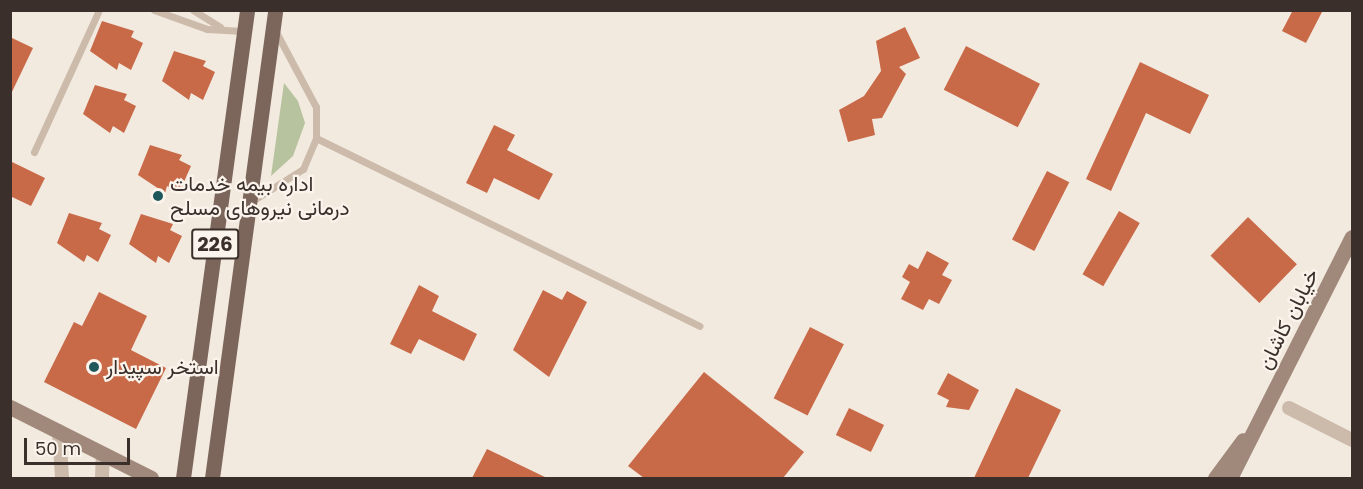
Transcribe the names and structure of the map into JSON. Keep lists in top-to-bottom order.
{
  "streets": {
    "main road": ["226"],
    "street": ["خیابان کاشان"]
  },
  "places": ["اداره بیمه خدمات درمانی نیروهای مسلح", "استخر سپیدار"],
  "scale_bar": "50 m"
}
